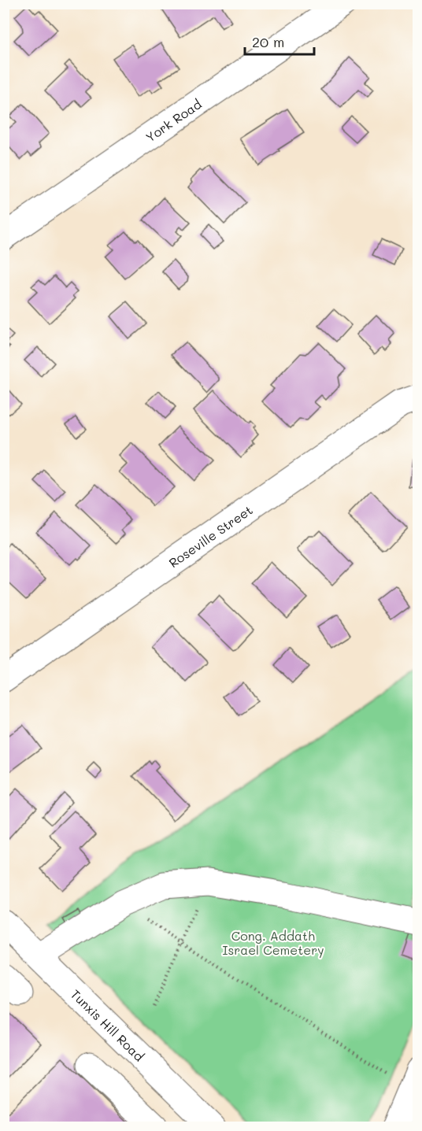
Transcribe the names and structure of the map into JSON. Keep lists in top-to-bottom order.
{
  "streets": {
    "street": ["York Road", "Roseville Street", "Tunxis Hill Road"]
  },
  "parks": ["Cong. Addath Israel Cemetery"],
  "scale_bar": "20 m"
}
